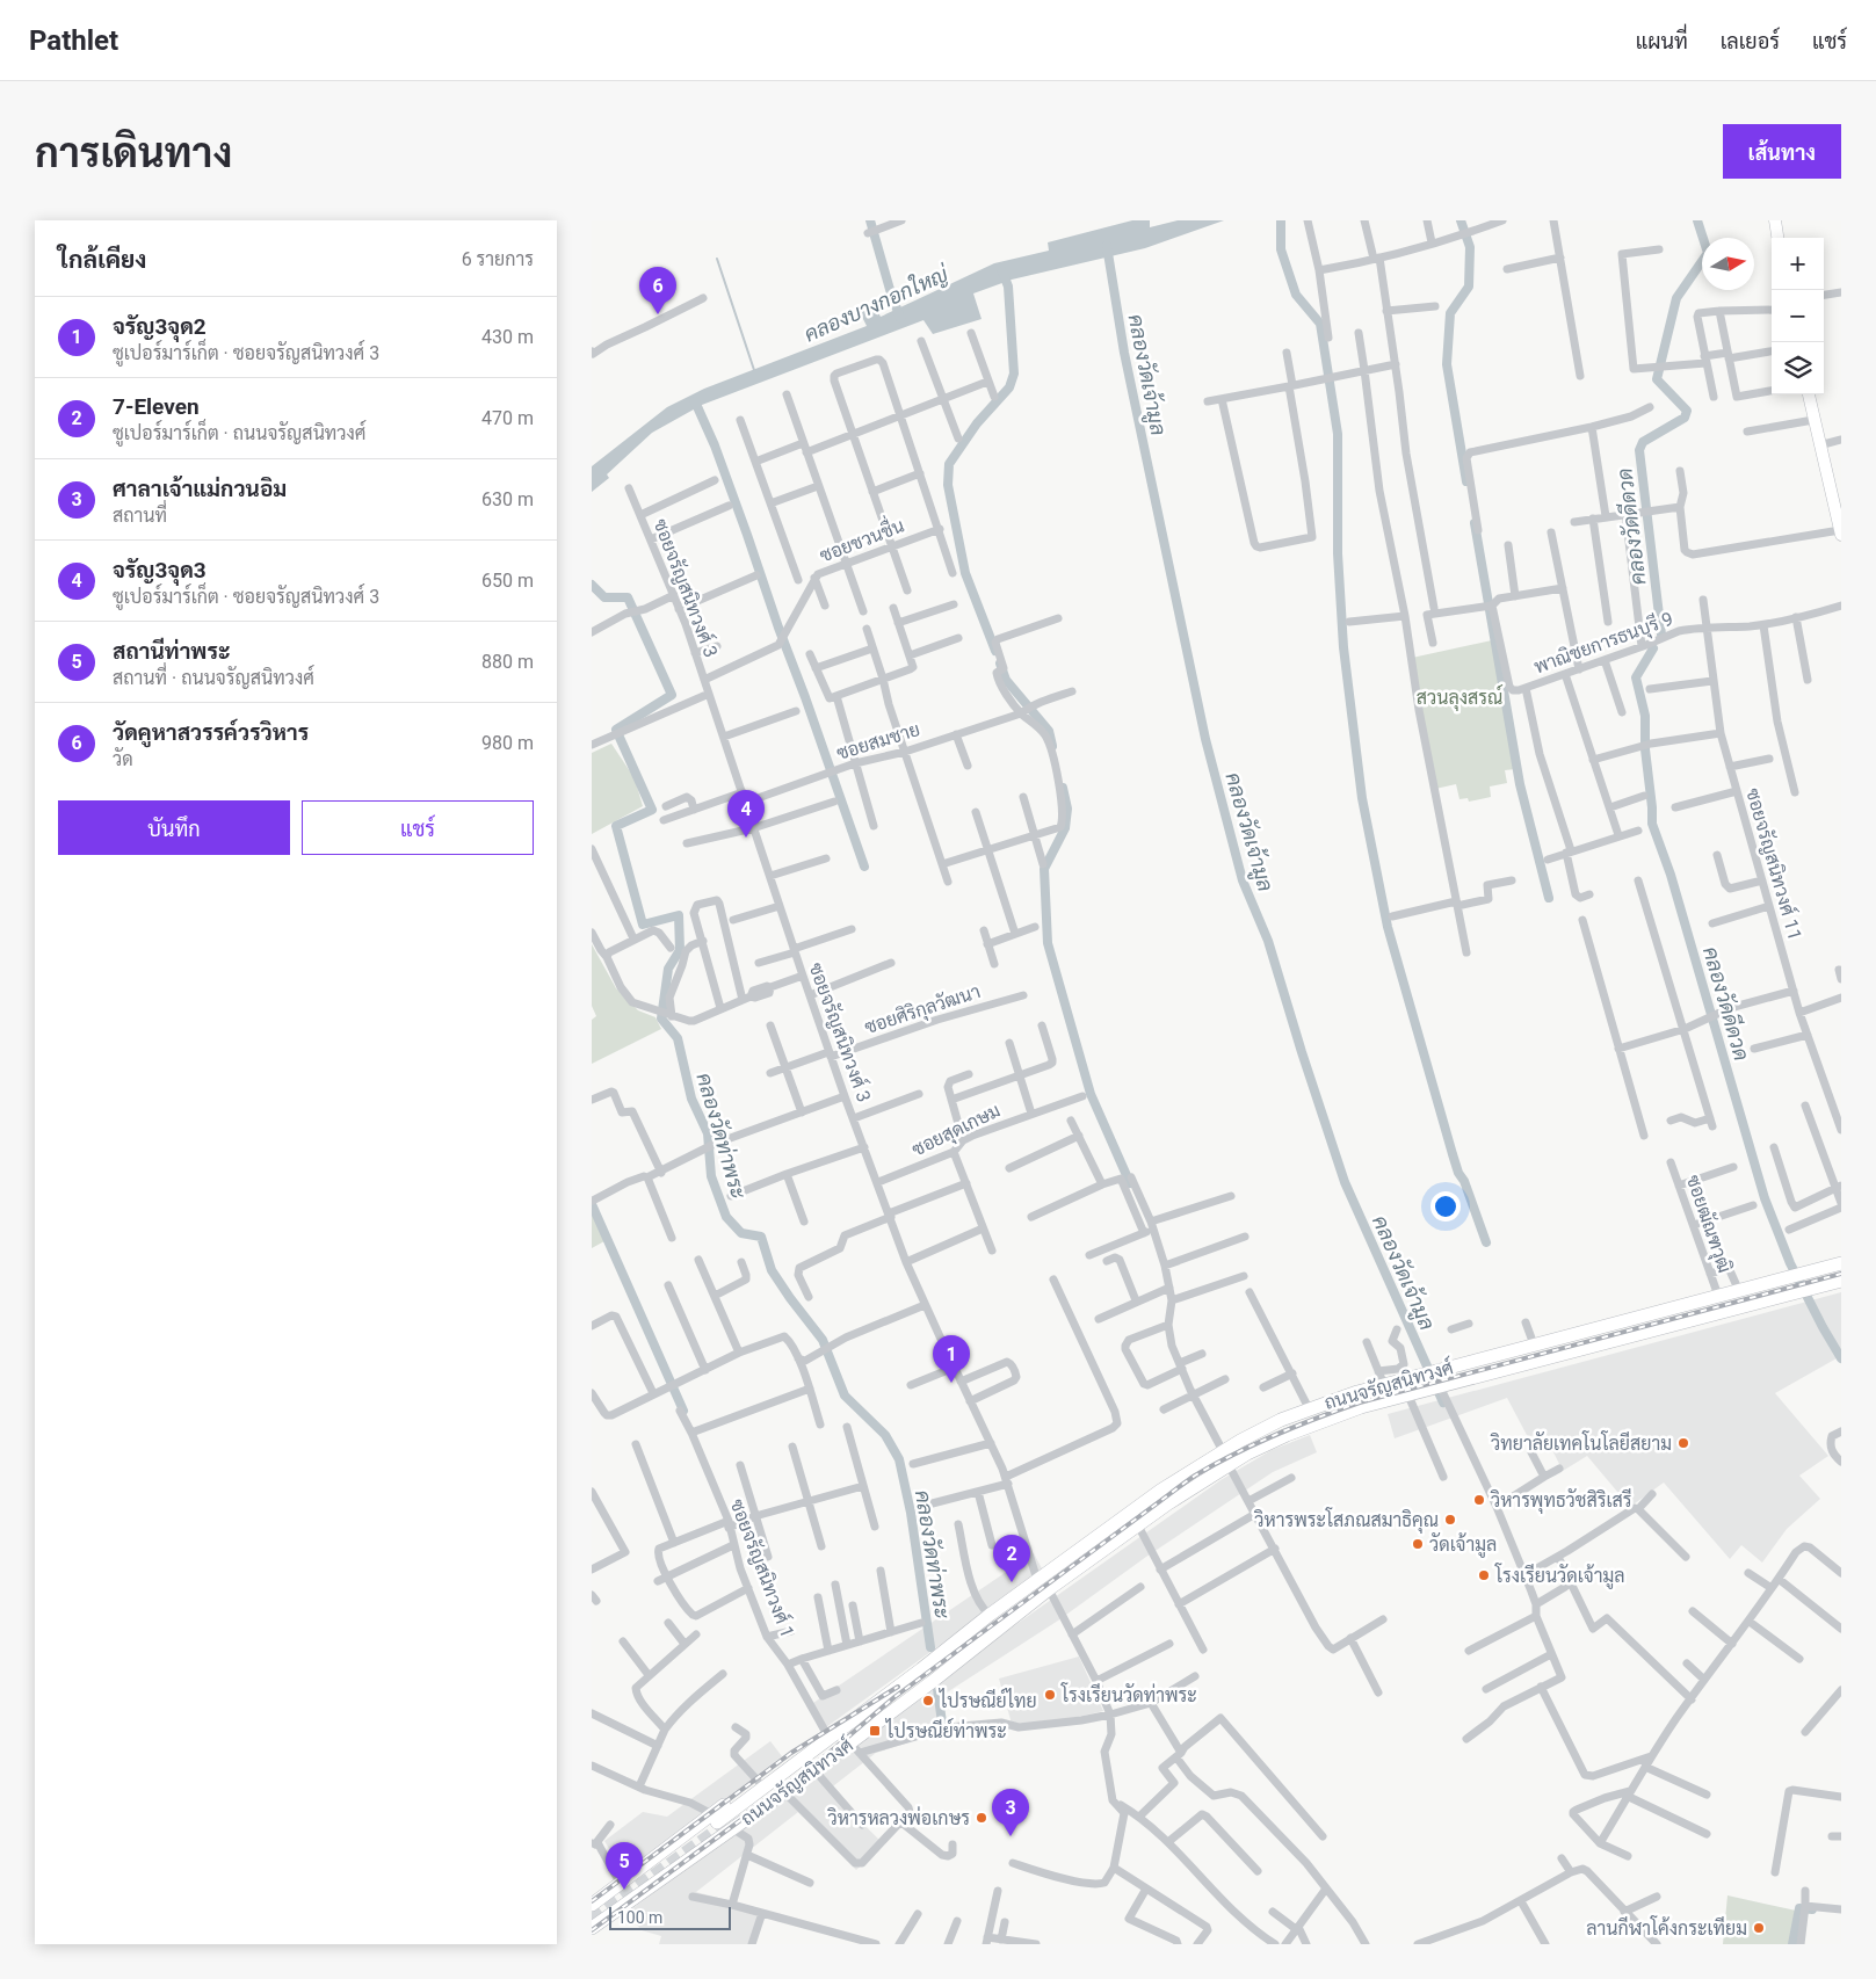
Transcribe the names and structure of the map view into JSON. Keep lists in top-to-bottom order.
{
  "streets": {
    "main road": ["ถนนจรัญสนิทวงศ์"],
    "street": [
      "ซอยชวนชื่น",
      "ซอยจรัญสนิทวงศ์ 3",
      "พาณิชยการธนบุรี 9",
      "ซอยสมชาย",
      "ซอยจรัญสนิทวงศ์ 11",
      "ซอยศิริกุลวัฒนา",
      "ซอยสุดเกษม",
      "ซอยฒัณฑวุฒิ",
      "ซอยจรัญสนิทวงศ์ 1"
    ]
  },
  "crossings": [
    ["ซอยชวนชื่น", "ซอยจรัญสนิทวงศ์ 3"],
    ["ซอยจรัญสนิทวงศ์ 3", "ซอยสมชาย"],
    ["ซอยจรัญสนิทวงศ์ 3", "ซอยศิริกุลวัฒนา"],
    ["ซอยจรัญสนิทวงศ์ 3", "ซอยสุดเกษม"],
    ["ซอยจรัญสนิทวงศ์ 3", "ถนนจรัญสนิทวงศ์"],
    ["พาณิชยการธนบุรี 9", "ซอยจรัญสนิทวงศ์ 11"],
    ["ซอยฒัณฑวุฒิ", "ถนนจรัญสนิทวงศ์"],
    ["ถนนจรัญสนิทวงศ์", "ซอยจรัญสนิทวงศ์ 1"]
  ],
  "water": [
    "คลองบางกอกใหญ่",
    "คลองวัดเจ้ามูล",
    "คลองวัดดีดวด",
    "คลองวัดท่าพระ"
  ],
  "parks": ["สวนลุงสรณ์"],
  "places": {
    "other": [
      "วิทยาลัยเทคโนโลยีสยาม",
      "วิหารพุทธวัชสิริเสรี",
      "วิหารพระโสภณสมาธิคุณ",
      "วัดเจ้ามูล",
      "โรงเรียนวัดเจ้ามูล",
      "โรงเรียนวัดท่าพระ",
      "ไปรษณีย์ไทย",
      "วิหารหลวงพ่อเกษร",
      "ลานกีฬาโค้งกระเทียม"
    ],
    "transit": ["ไปรษณีย์ท่าพระ"]
  },
  "scale_bar": "100 m",
  "north": "right",
  "page": {
    "header": "Pathlet",
    "nav": ["แผนที่", "เลเยอร์", "แชร์"],
    "title": "การเดินทาง",
    "buttons": [
      "เส้นทาง",
      ["บันทึก", "แชร์"]
    ],
    "heading": ["ใกล้เคียง", "6 รายการ"],
    "map_buttons": ["+", "−"],
    "pins": [
      "6",
      "4",
      "1",
      "2",
      "3",
      "5"
    ],
    "list": [
      {
        "mark": "1",
        "name": "จรัญ3จุด2",
        "note": "ซูเปอร์มาร์เก็ต · ซอยจรัญสนิทวงศ์ 3",
        "value": "430 m"
      },
      {
        "mark": "2",
        "name": "7-Eleven",
        "note": "ซูเปอร์มาร์เก็ต · ถนนจรัญสนิทวงศ์",
        "value": "470 m"
      },
      {
        "mark": "3",
        "name": "ศาลาเจ้าแม่กวนอิม",
        "note": "สถานที่",
        "value": "630 m"
      },
      {
        "mark": "4",
        "name": "จรัญ3จุด3",
        "note": "ซูเปอร์มาร์เก็ต · ซอยจรัญสนิทวงศ์ 3",
        "value": "650 m"
      },
      {
        "mark": "5",
        "name": "สถานีท่าพระ",
        "note": "สถานที่ · ถนนจรัญสนิทวงศ์",
        "value": "880 m"
      },
      {
        "mark": "6",
        "name": "วัดคูหาสวรรค์วรวิหาร",
        "note": "วัด",
        "value": "980 m"
      }
    ],
    "scale": "100 m"
  }
}
